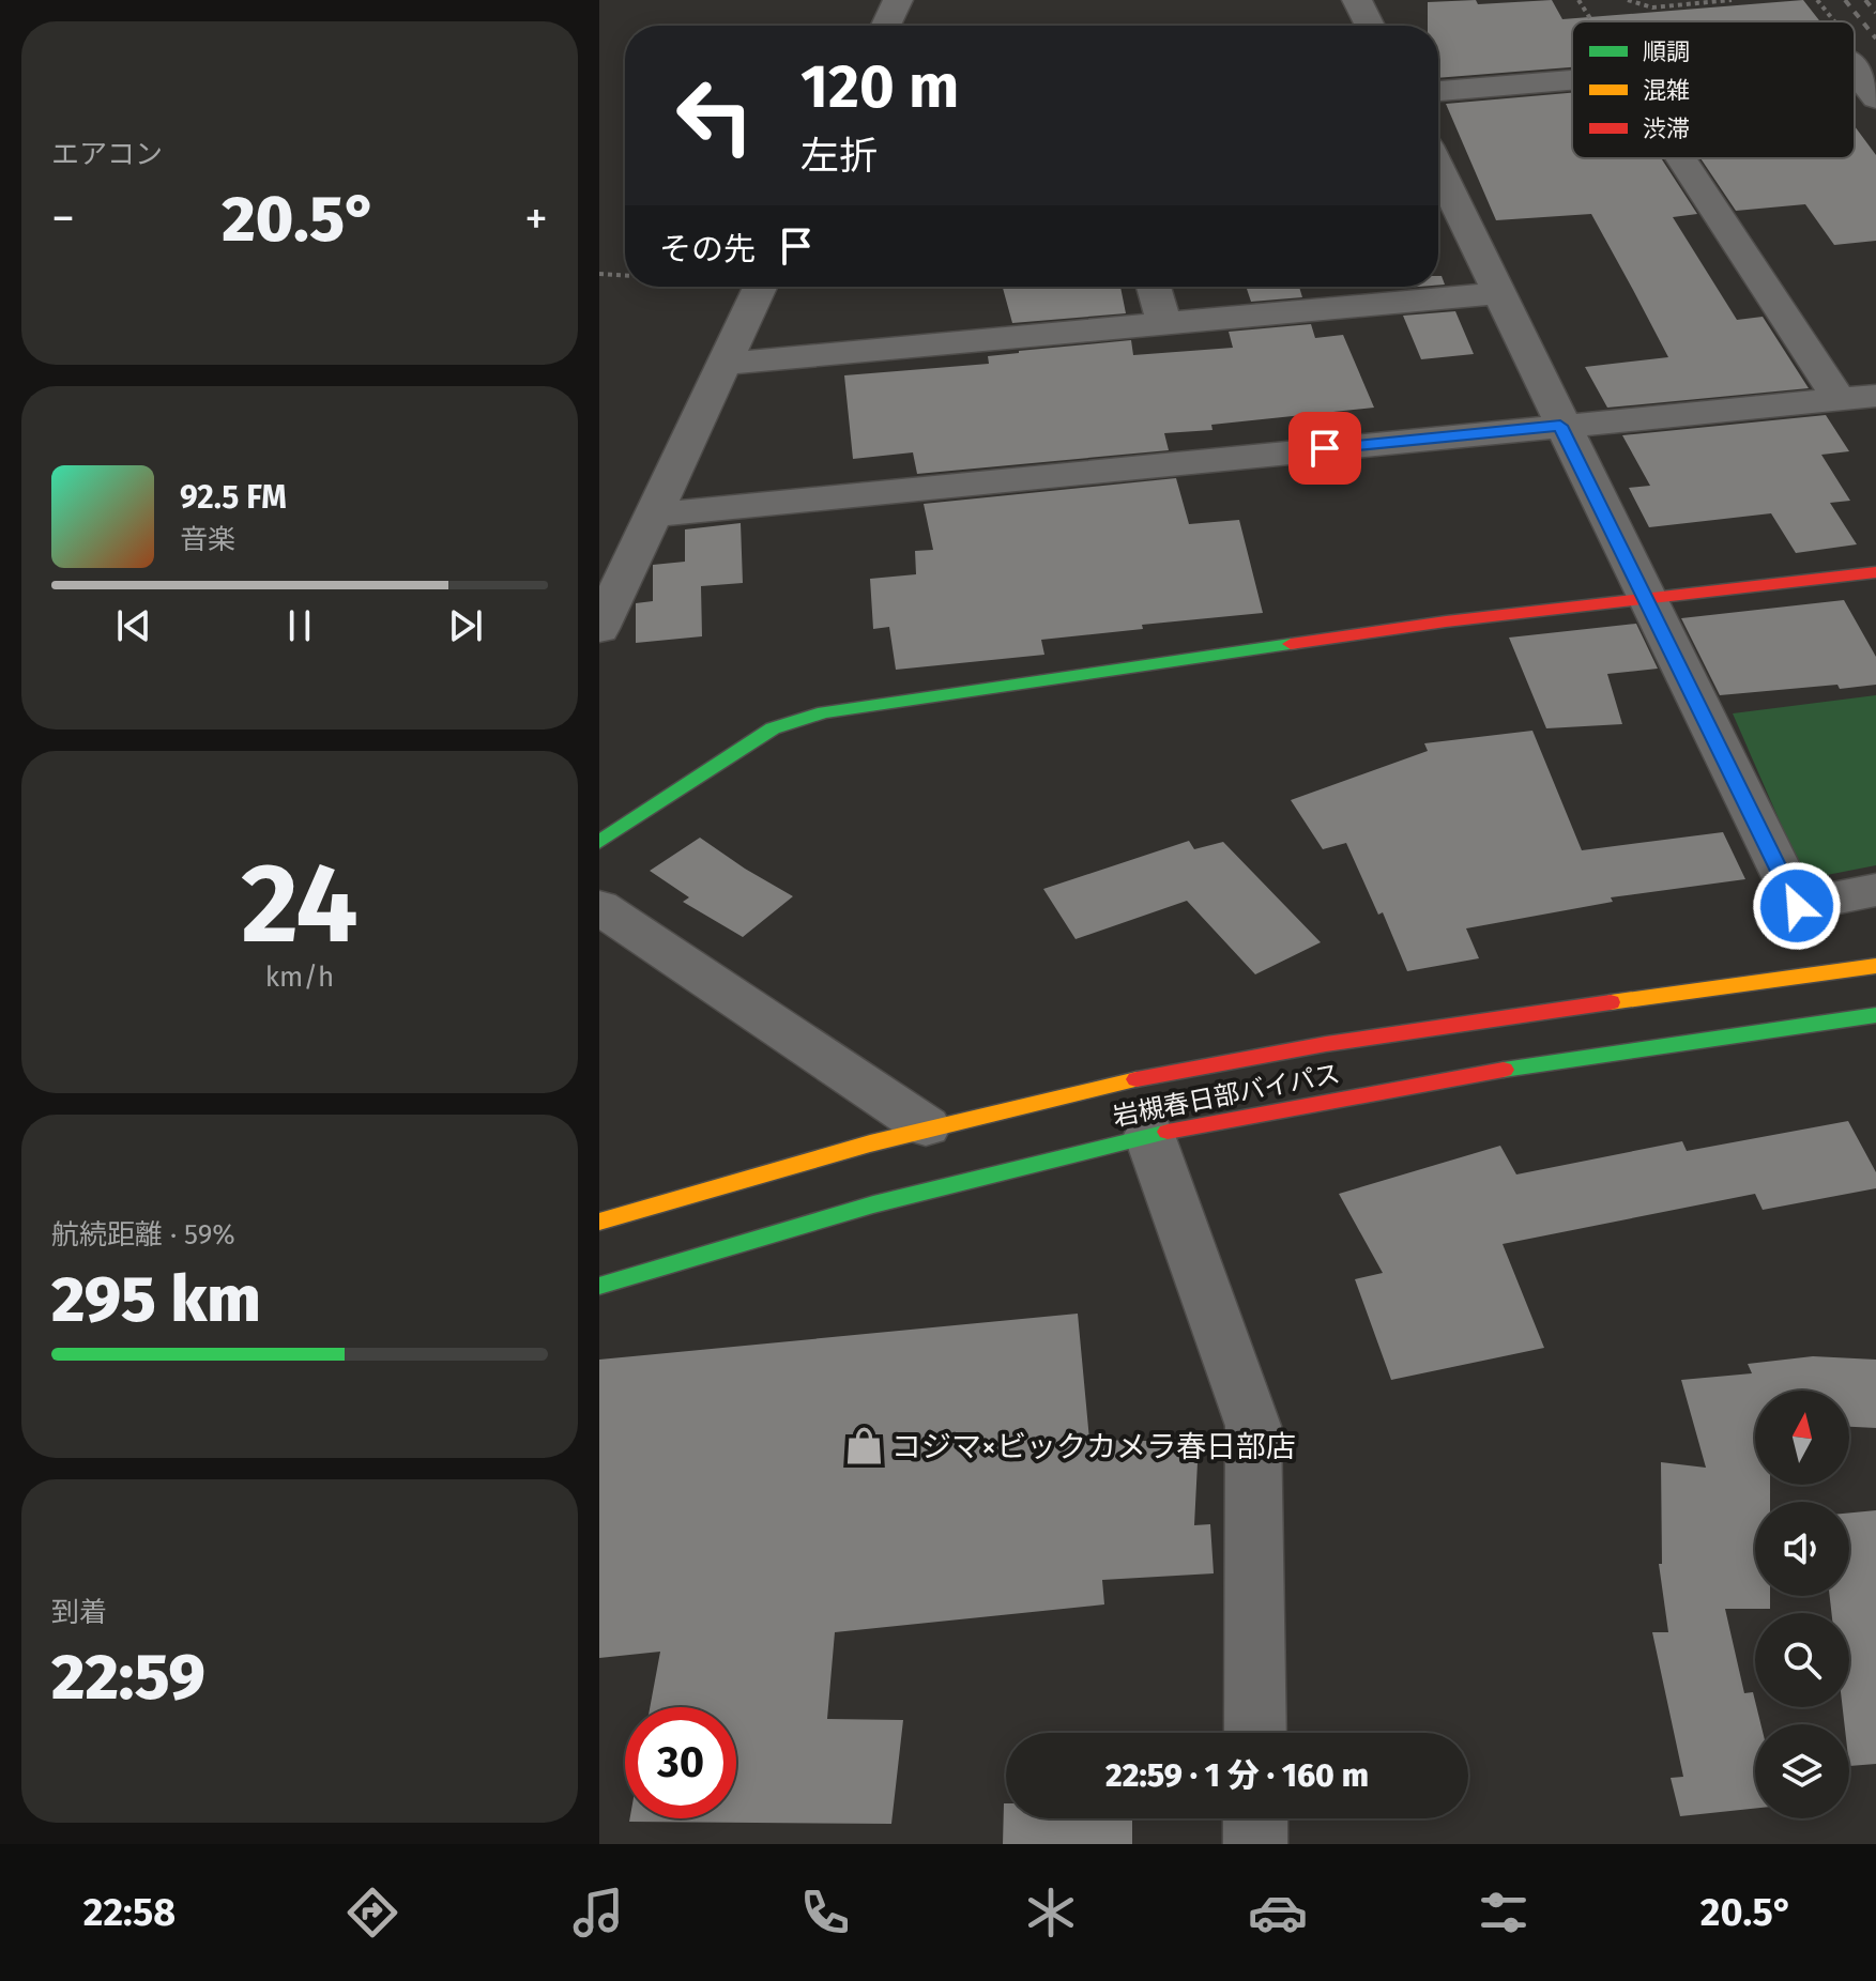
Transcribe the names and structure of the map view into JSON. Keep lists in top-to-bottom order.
{
  "streets": {
    "main road": ["岩槻春日部バイパス"]
  },
  "places": {
    "shop": ["コジマ×ビックカメラ春日部店"]
  },
  "legend": ["順調", "混雑", "渋滞"],
  "north": "top",
  "page": {
    "tile": [
      "エアコン",
      ["24", "km/h"],
      ["航続距離 · 59%", "295 km"],
      ["到着", "22:59"]
    ],
    "turn": ["120 m", "左折"],
    "heat": ["−", "20.5°", "+"],
    "then": "その先",
    "song": ["92.5 FM", "音楽"],
    "limit": "30",
    "trip": "22:59 · 1 分 · 160 m",
    "tabs": ["22:58", "20.5°"]
  }
}
